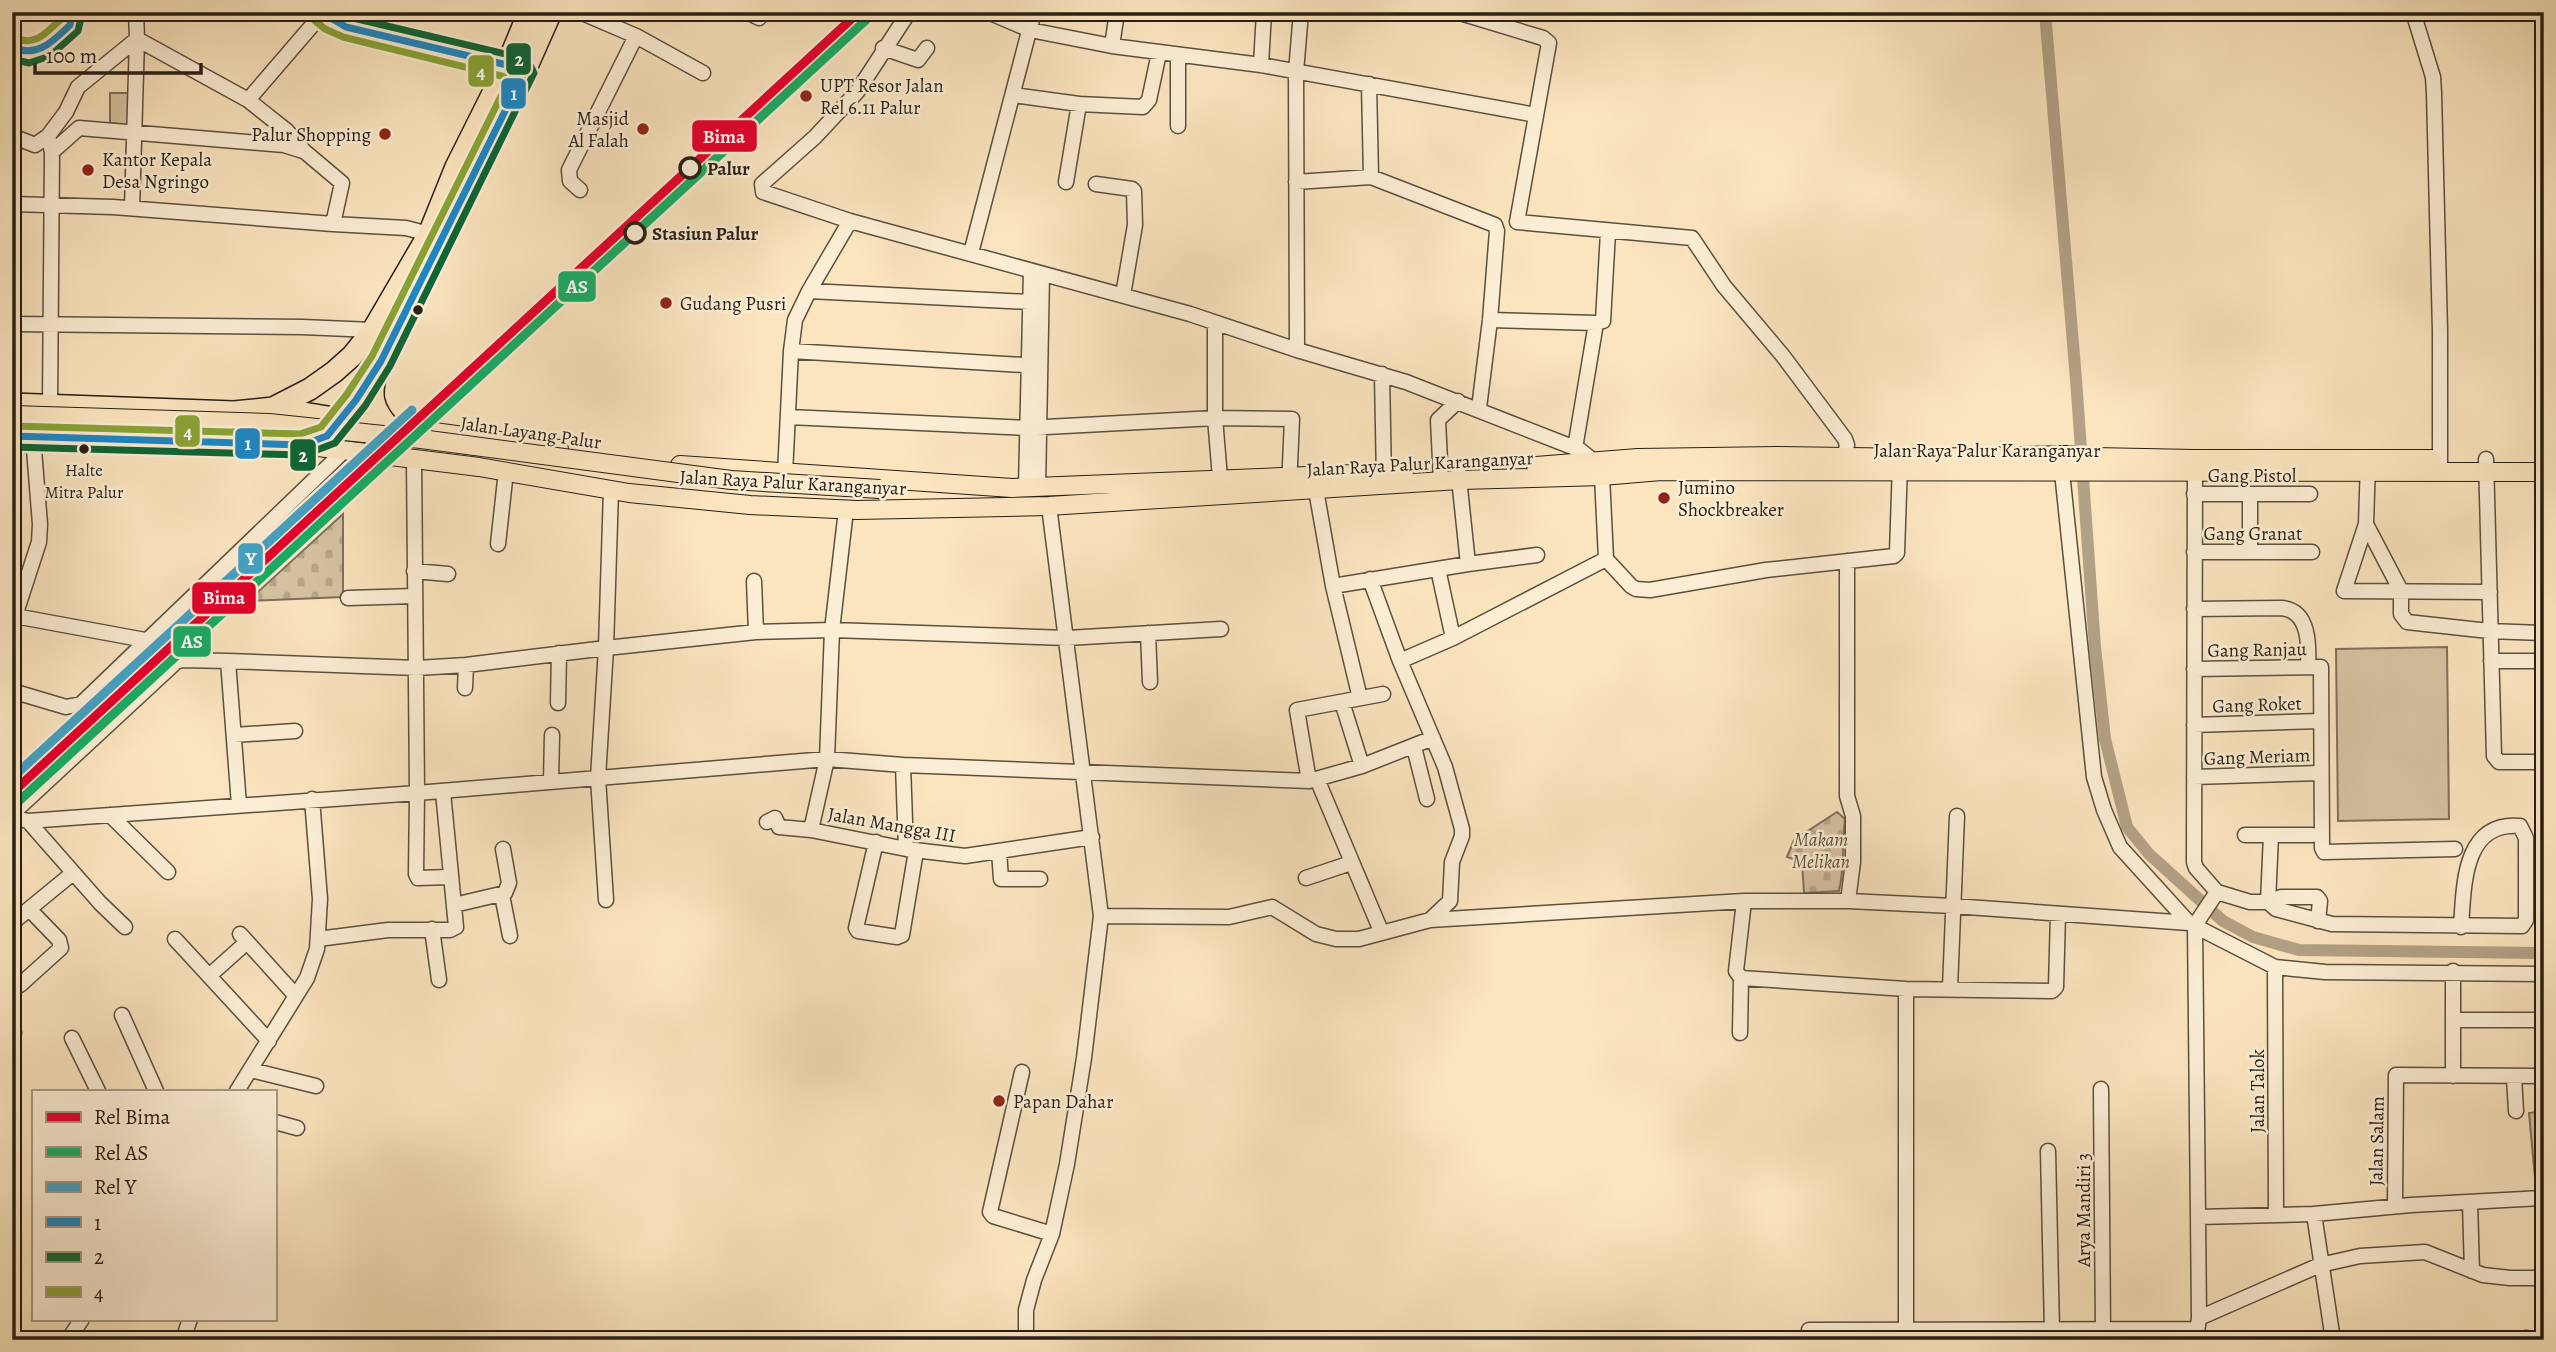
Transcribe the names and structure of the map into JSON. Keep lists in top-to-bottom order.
{
  "streets": {
    "main road": ["Jalan Layang Palur", "Jalan Raya Palur Karanganyar"],
    "street": [
      "Gang Pistol",
      "Gang Granat",
      "Gang Ranjau",
      "Gang Roket",
      "Gang Meriam",
      "Jalan Mangga III",
      "Jalan Talok",
      "Jalan Salam",
      "Arya Mandiri 3"
    ]
  },
  "crossings": [
    ["Jalan Layang Palur", "Jalan Raya Palur Karanganyar"]
  ],
  "parks": ["Makam Melikan"],
  "places": [
    "UPT Resor Jalan Rel 6.11 Palur",
    "Masjid Al Falah",
    "Palur Shopping",
    "Palur",
    "Kantor Kepala Desa Ngringo",
    "Stasiun Palur",
    "Gudang Pusri",
    "Halte Mitra Palur",
    "Jumino Shockbreaker",
    "Papan Dahar"
  ],
  "lines": [
    "rail line Bima",
    "transit line 1",
    "transit line 2",
    "transit line 4",
    "rail line AS",
    "rail line Y"
  ],
  "legend": [
    "Rel Bima",
    "Rel AS",
    "Rel Y",
    "1",
    "2",
    "4"
  ],
  "scale_bar": "100 m"
}
